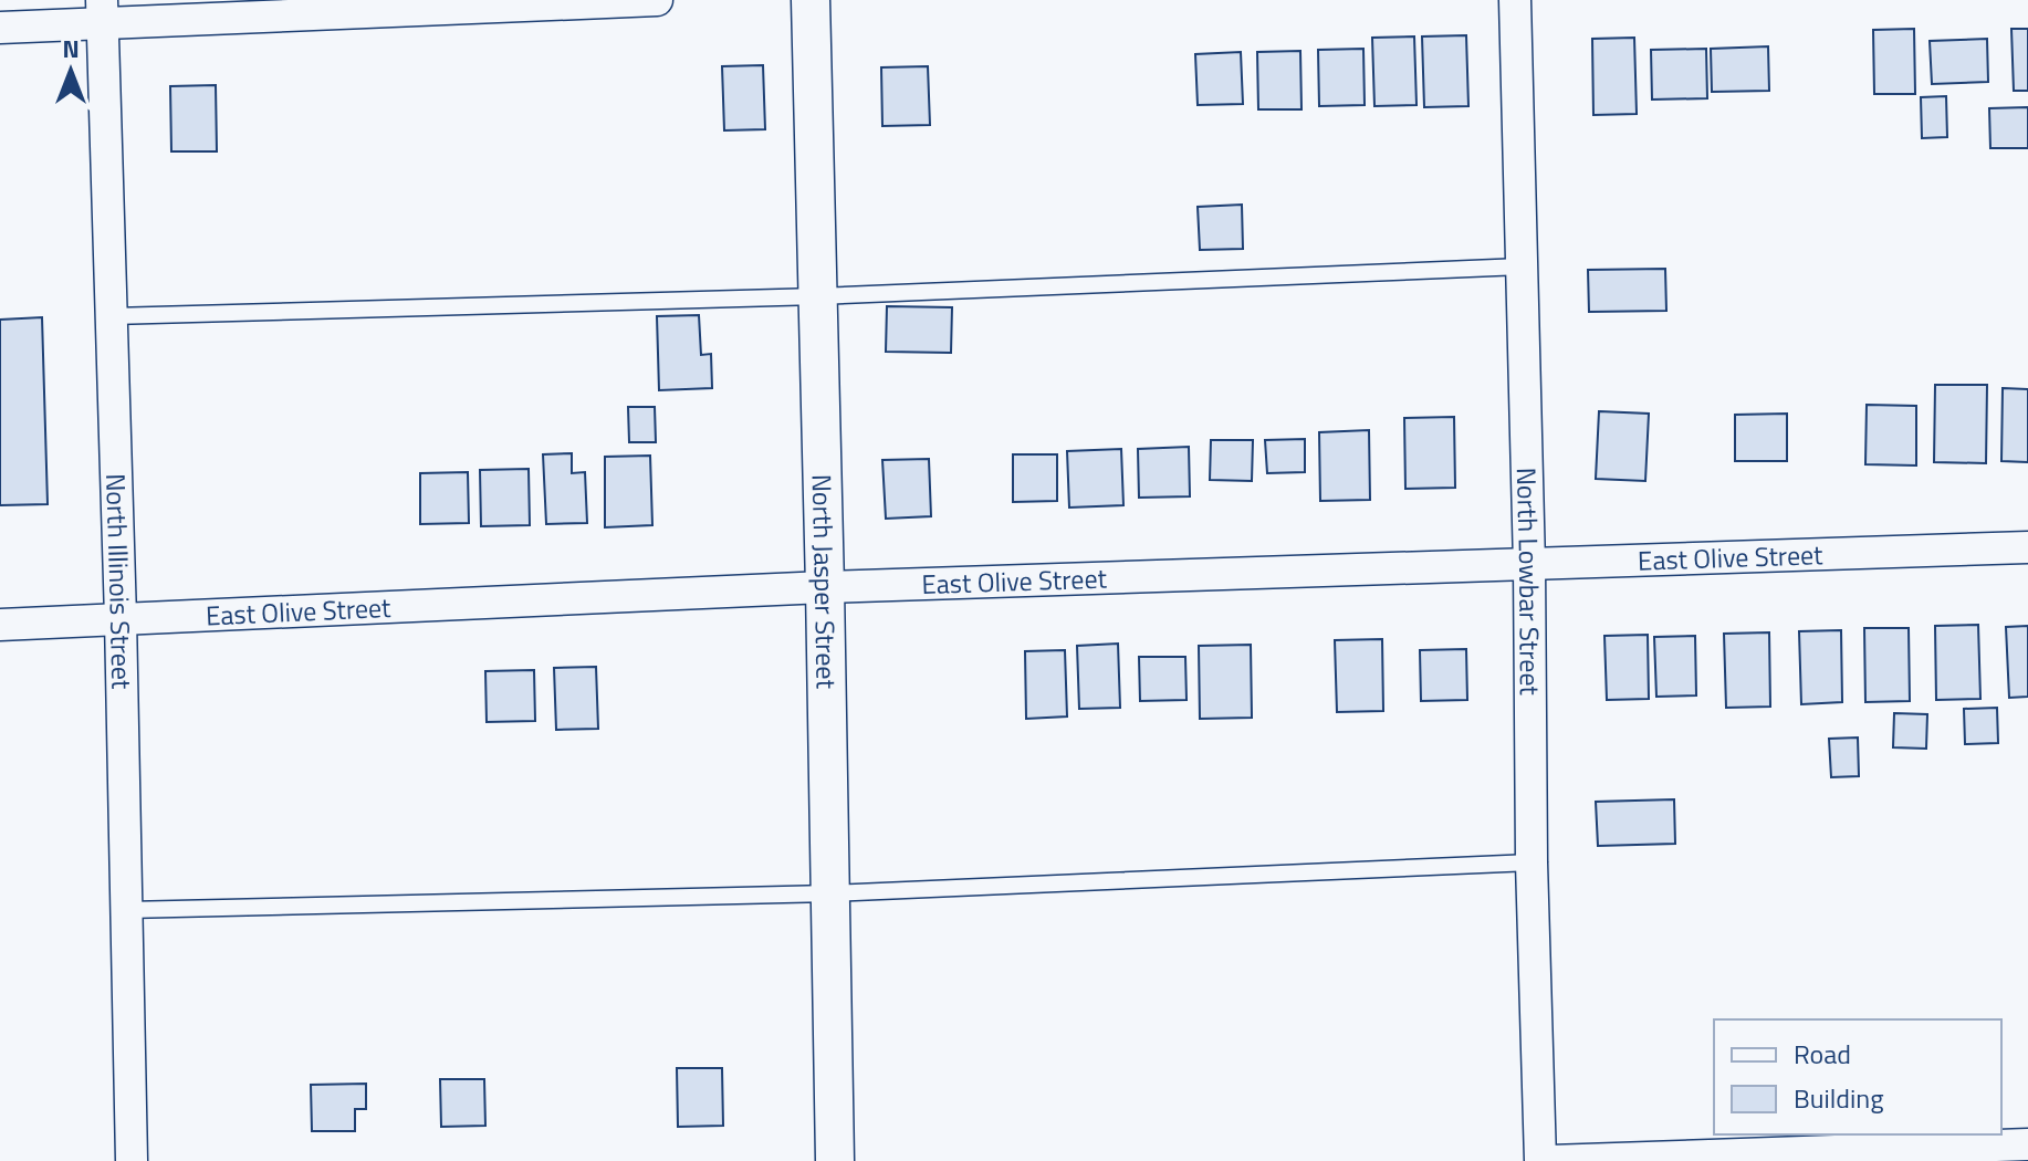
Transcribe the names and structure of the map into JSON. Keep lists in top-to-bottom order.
{
  "streets": {
    "street": [
      "East Olive Street",
      "North Illinois Street",
      "North Jasper Street",
      "North Lowbar Street"
    ]
  },
  "crossings": [
    ["East Olive Street", "North Illinois Street"],
    ["East Olive Street", "North Jasper Street"],
    ["East Olive Street", "North Lowbar Street"]
  ],
  "legend": ["Road", "Building"],
  "north": "top"
}
